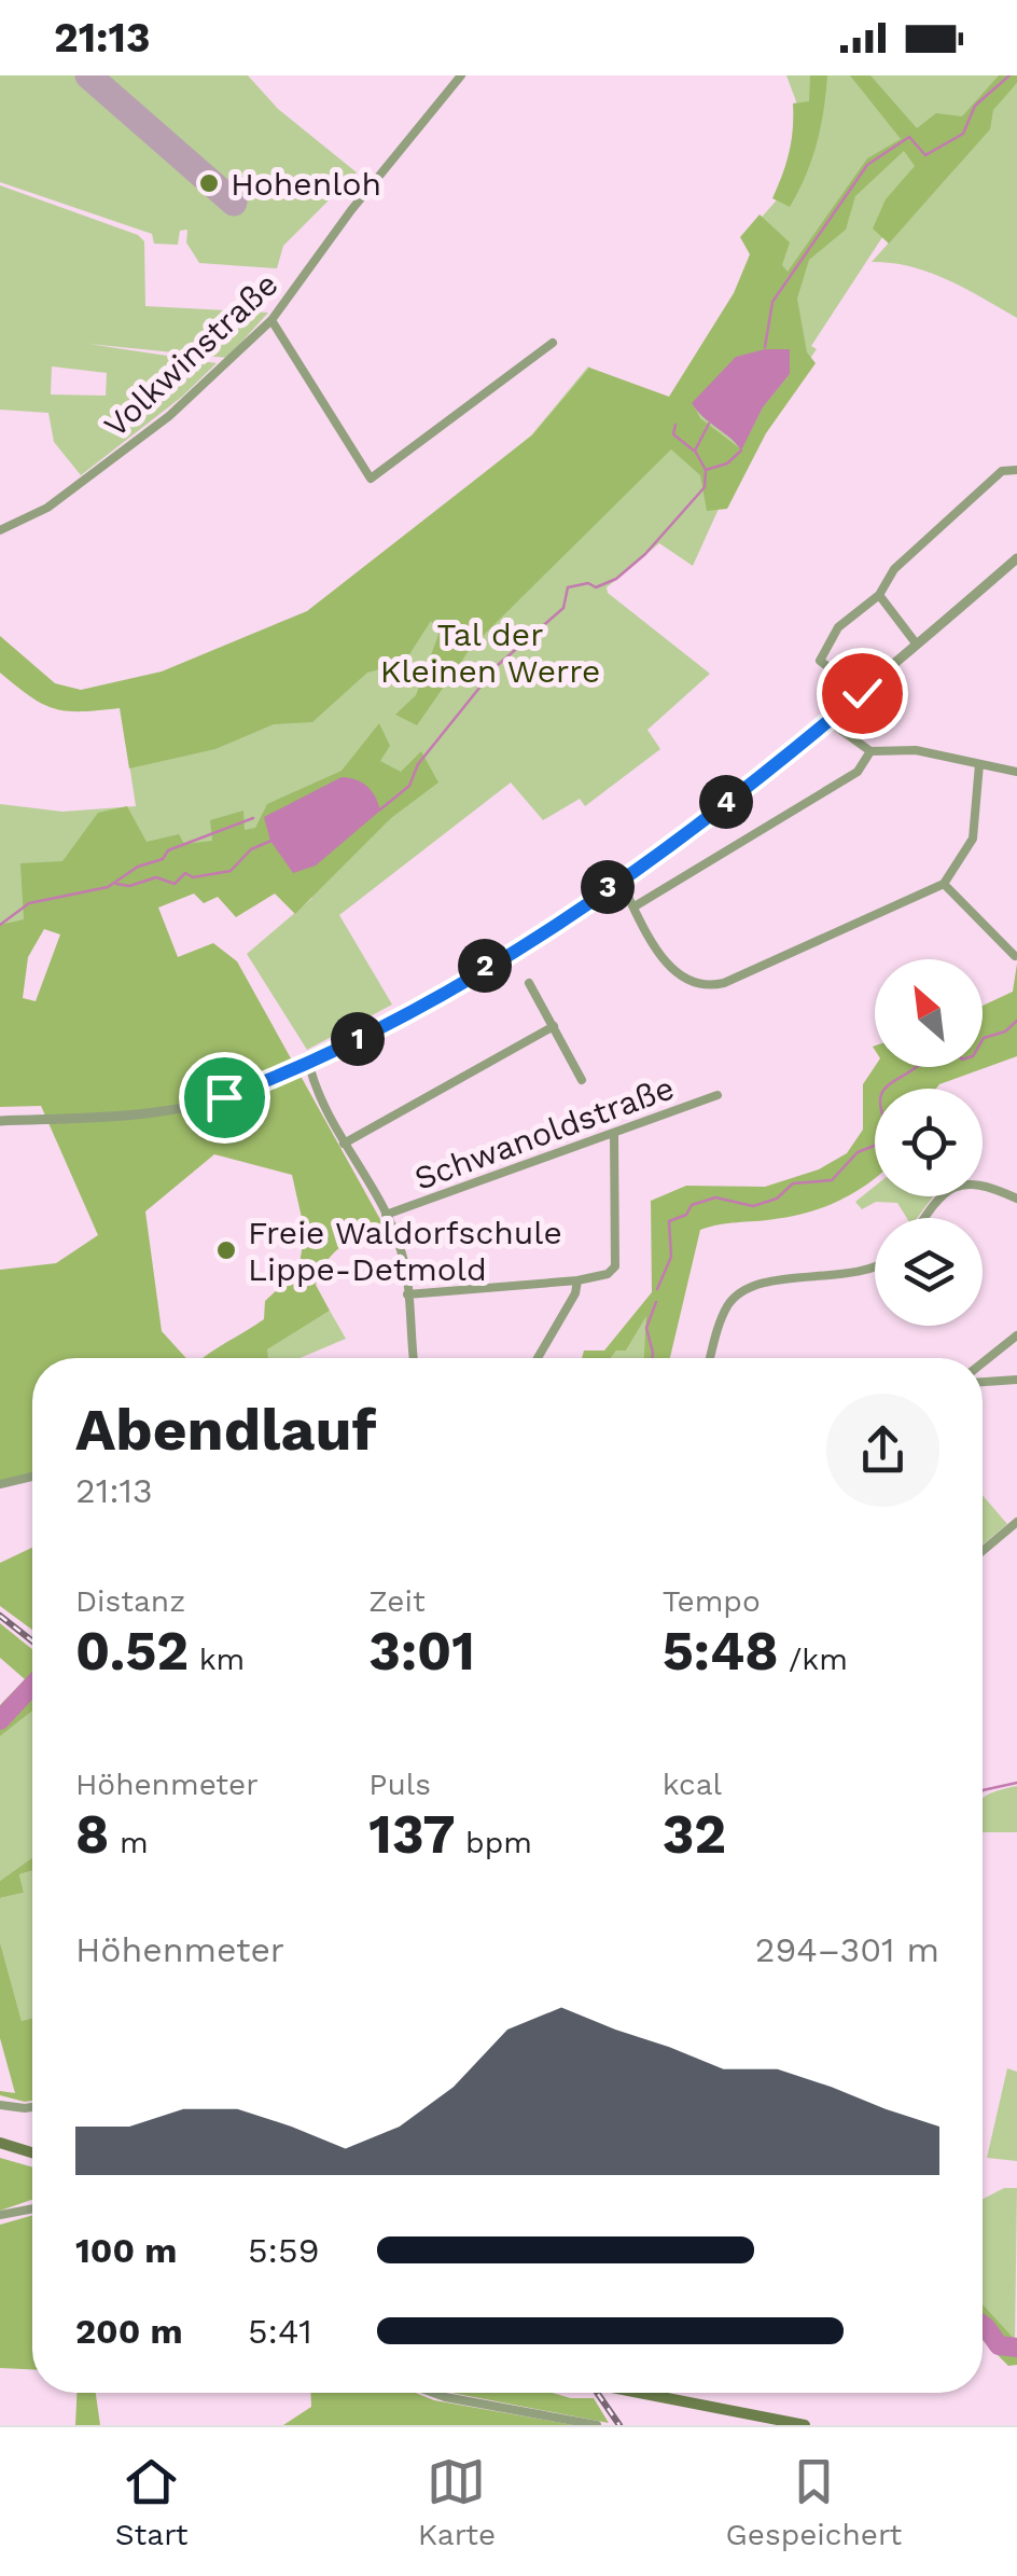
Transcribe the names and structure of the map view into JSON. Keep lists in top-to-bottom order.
{
  "streets": {
    "street": ["Volkwinstraße", "Schwanoldstraße"]
  },
  "parks": ["Tal der Kleinen Werre"],
  "places": ["Hohenloh", "Freie Waldorfschule Lippe-Detmold"],
  "north": "top left",
  "page": {
    "status": "21:13",
    "pins": [
      "4",
      "3",
      "2",
      "1"
    ],
    "heading": ["Abendlauf", "21:13"],
    "stats": [
      ["Distanz", "0.52 km"],
      ["Zeit", "3:01"],
      ["Tempo", "5:48 /km"],
      ["Höhenmeter", "8 m"],
      ["Puls", "137 bpm"],
      ["kcal", "32"]
    ],
    "chart": ["Höhenmeter", "294–301 m"],
    "list": [
      {
        "name": "100 m",
        "note": "5:59"
      },
      {
        "name": "200 m",
        "note": "5:41"
      }
    ],
    "tabs": ["Start", "Karte", "Gespeichert"]
  }
}
